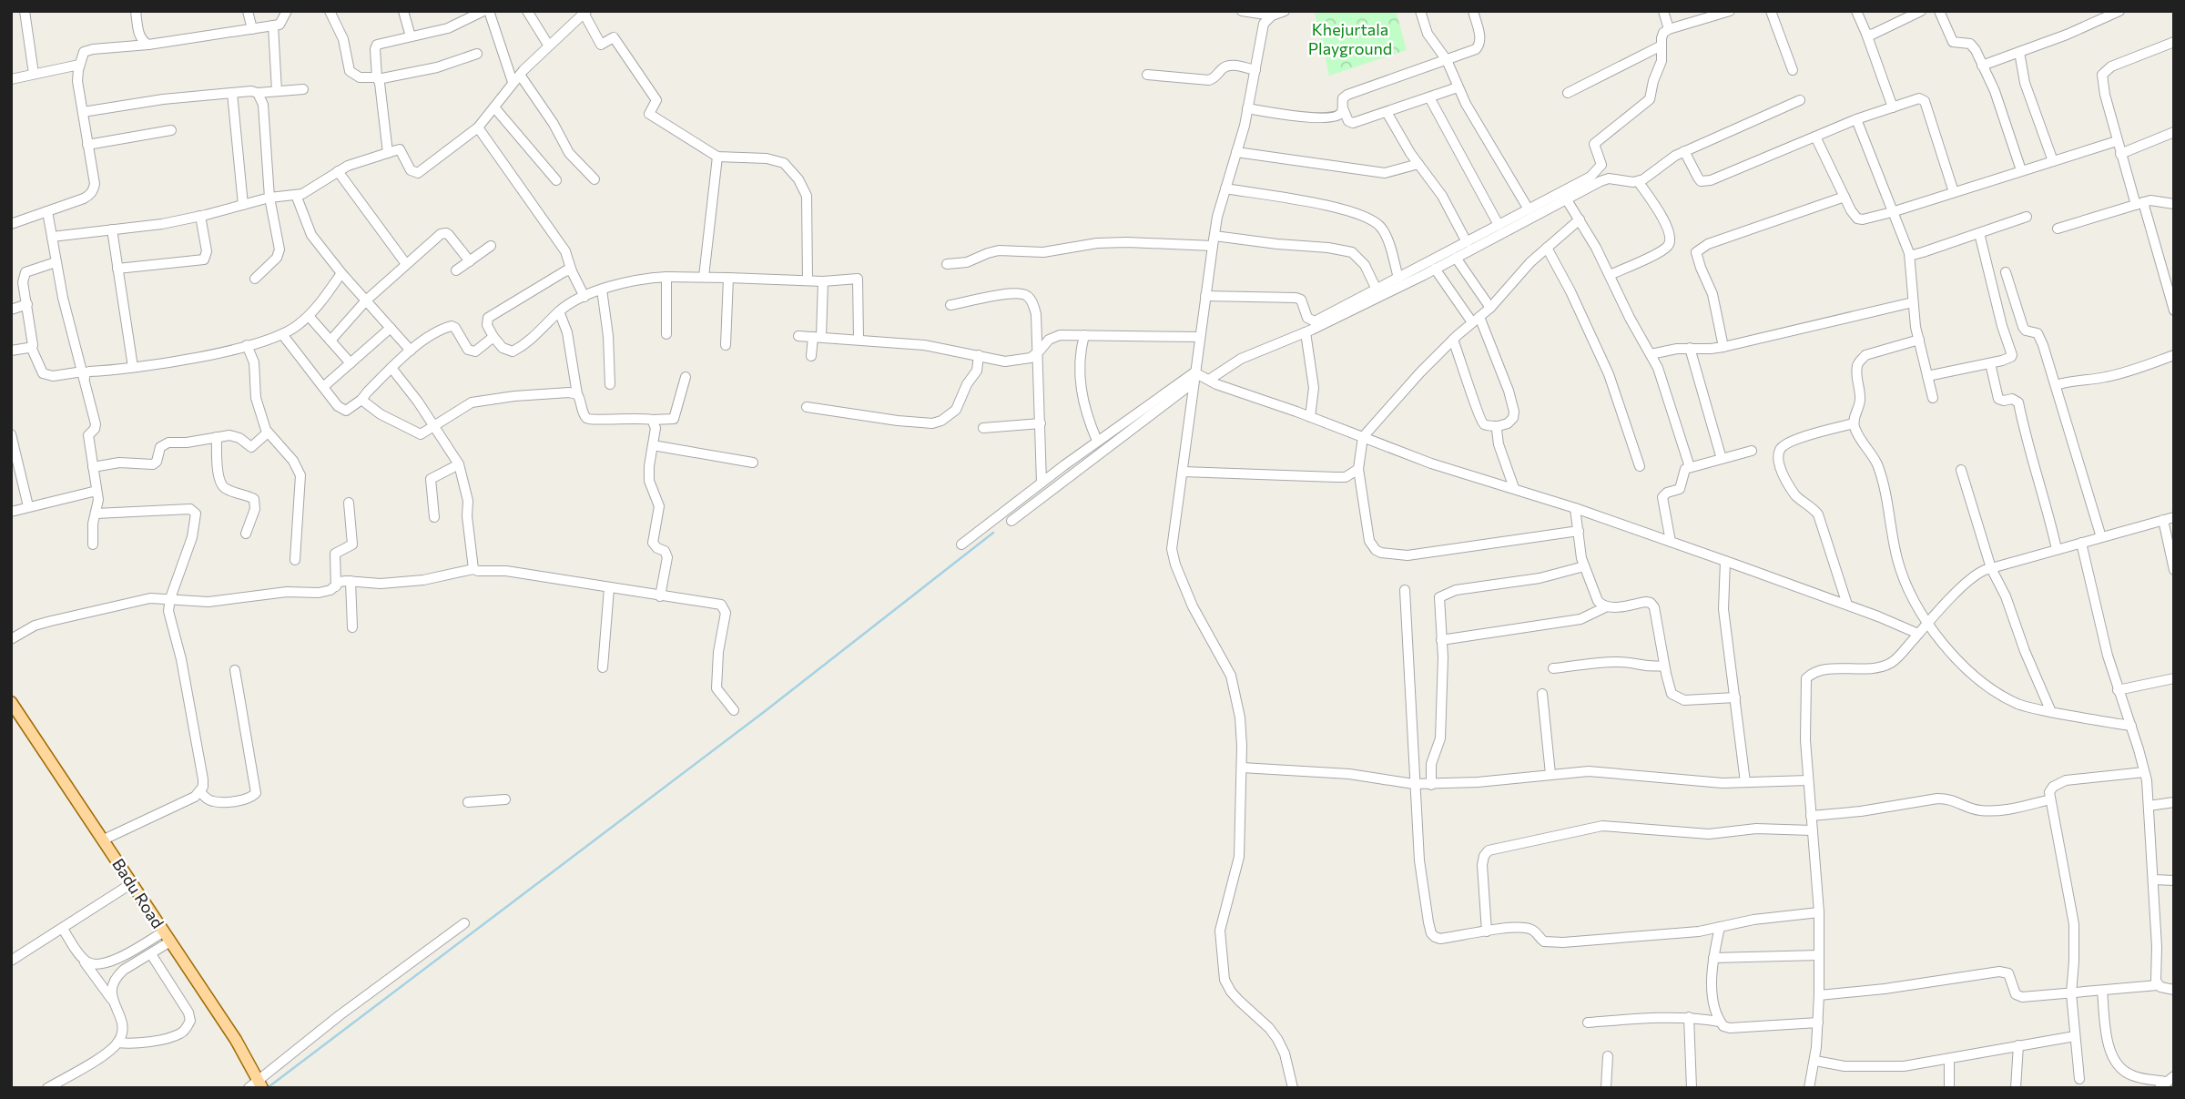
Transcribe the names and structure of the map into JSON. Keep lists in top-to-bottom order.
{
  "streets": {
    "main road": ["Badu Road"]
  },
  "parks": ["Khejurtala Playground"]
}
